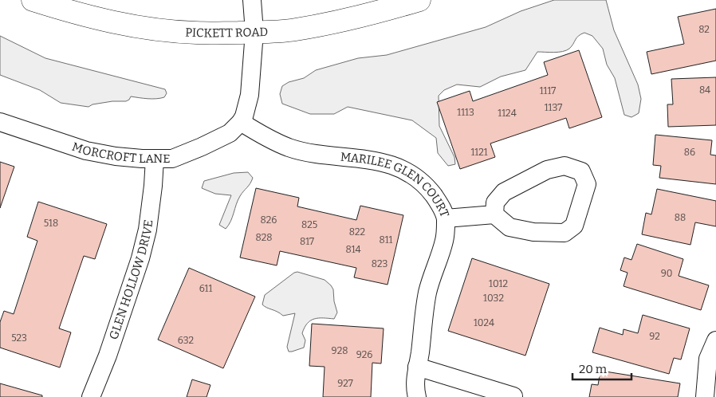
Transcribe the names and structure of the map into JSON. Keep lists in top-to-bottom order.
{
  "streets": {
    "street": [
      "PICKETT ROAD",
      "MORCROFT LANE",
      "MARILEE GLEN COURT",
      "GLEN HOLLOW DRIVE"
    ]
  },
  "crossings": [
    ["PICKETT ROAD", "MORCROFT LANE"],
    ["MORCROFT LANE", "MARILEE GLEN COURT"],
    ["MORCROFT LANE", "GLEN HOLLOW DRIVE"]
  ],
  "house_numbers": [
    "82",
    "84",
    "1117",
    "1137",
    "1113",
    "1124",
    "1121",
    "86",
    "88",
    "826",
    "518",
    "825",
    "822",
    "828",
    "811",
    "817",
    "814",
    "823",
    "90",
    "1012",
    "611",
    "1032",
    "1024",
    "92",
    "523",
    "632",
    "928",
    "926",
    "927"
  ],
  "scale_bar": "20 m"
}
